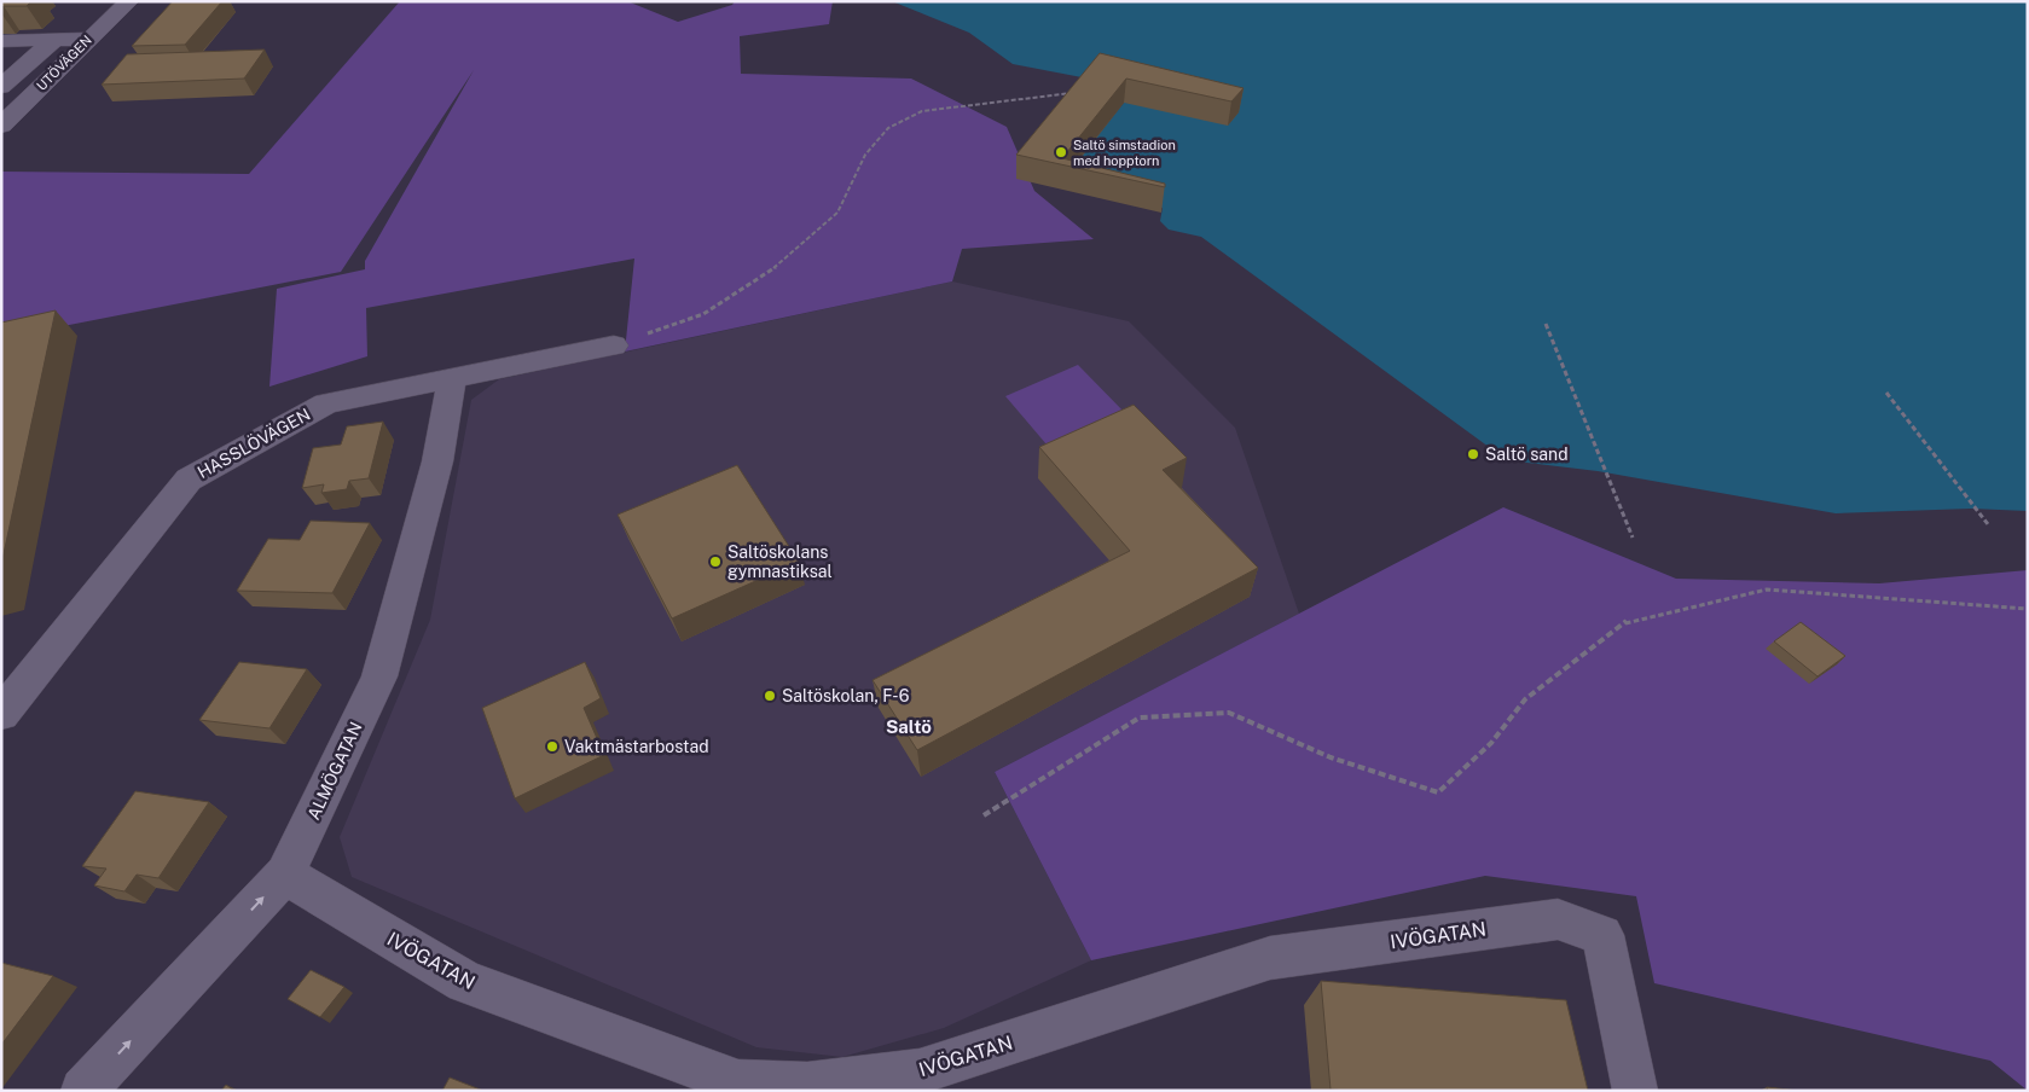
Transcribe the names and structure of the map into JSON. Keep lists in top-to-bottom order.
{
  "streets": {
    "street": [
      "UTÖVÄGEN",
      "HASSLÖVÄGEN",
      "ALMÖGATAN",
      "IVÖGATAN"
    ]
  },
  "crossings": [
    ["HASSLÖVÄGEN", "ALMÖGATAN"],
    ["ALMÖGATAN", "IVÖGATAN"]
  ],
  "one_way": ["ALMÖGATAN"],
  "districts": ["Saltö"],
  "places": [
    "Saltö simstadion med hopptorn",
    "Saltö sand",
    "Saltöskolans gymnastiksal",
    "Saltöskolan, F-6",
    "Vaktmästarbostad"
  ]
}
